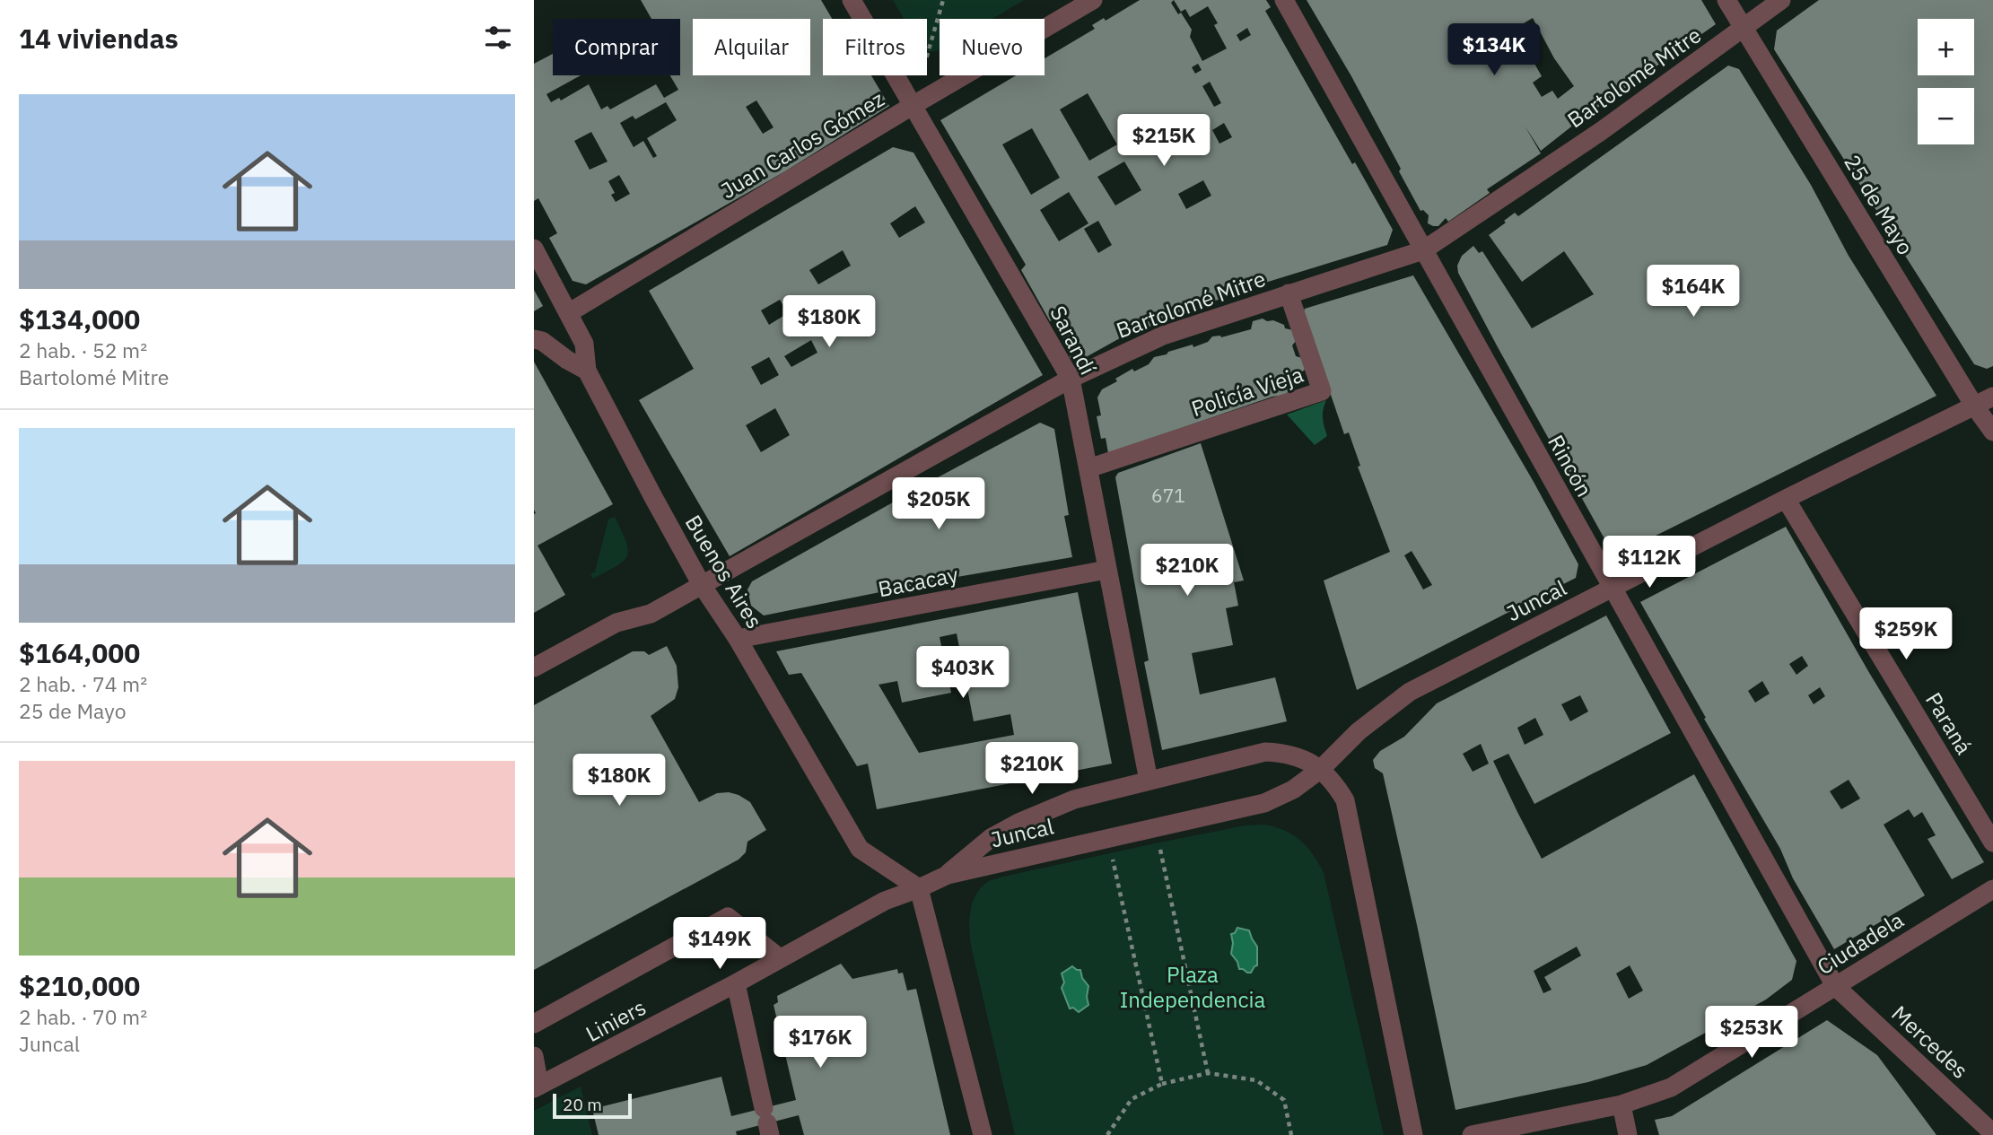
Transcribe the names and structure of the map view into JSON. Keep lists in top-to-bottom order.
{
  "streets": {
    "street": [
      "Bartolomé Mitre",
      "Juan Carlos Gómez",
      "25 de Mayo",
      "Sarandí",
      "Policía Vieja",
      "Rincón",
      "Buenos Aires",
      "Bacacay",
      "Juncal",
      "Paraná",
      "Ciudadela",
      "Liniers",
      "Mercedes"
    ]
  },
  "crossings": [
    ["Bartolomé Mitre", "25 de Mayo"],
    ["Bartolomé Mitre", "Sarandí"],
    ["Bartolomé Mitre", "Policía Vieja"],
    ["Bartolomé Mitre", "Rincón"],
    ["Bartolomé Mitre", "Buenos Aires"],
    ["Juan Carlos Gómez", "Sarandí"],
    ["Juan Carlos Gómez", "Buenos Aires"],
    ["25 de Mayo", "Juncal"],
    ["Sarandí", "Policía Vieja"],
    ["Sarandí", "Bacacay"],
    ["Sarandí", "Juncal"],
    ["Rincón", "Juncal"],
    ["Rincón", "Ciudadela"],
    ["Rincón", "Mercedes"],
    ["Buenos Aires", "Bacacay"],
    ["Buenos Aires", "Juncal"],
    ["Buenos Aires", "Liniers"],
    ["Juncal", "Paraná"],
    ["Juncal", "Liniers"],
    ["Ciudadela", "Mercedes"]
  ],
  "parks": ["Plaza Independencia"],
  "house_numbers": ["671"],
  "scale_bar": "20 m",
  "page": {
    "heading": "14 viviendas",
    "map_buttons": ["+", "−"],
    "chip": [
      "Comprar",
      "Alquilar",
      "Filtros",
      "Nuevo"
    ],
    "price": [
      "$134K",
      "$215K",
      "$164K",
      "$180K",
      "$205K",
      "$112K",
      "$210K",
      "$259K",
      "$403K",
      "$210K",
      "$180K",
      "$149K",
      "$253K",
      "$176K"
    ],
    "list": [
      {
        "name": "$134,000",
        "note": "2 hab. · 52 m² · Bartolomé Mitre"
      },
      {
        "name": "$164,000",
        "note": "2 hab. · 74 m² · 25 de Mayo"
      },
      {
        "name": "$210,000",
        "note": "2 hab. · 70 m² · Juncal"
      }
    ],
    "scale": "20 m"
  }
}
